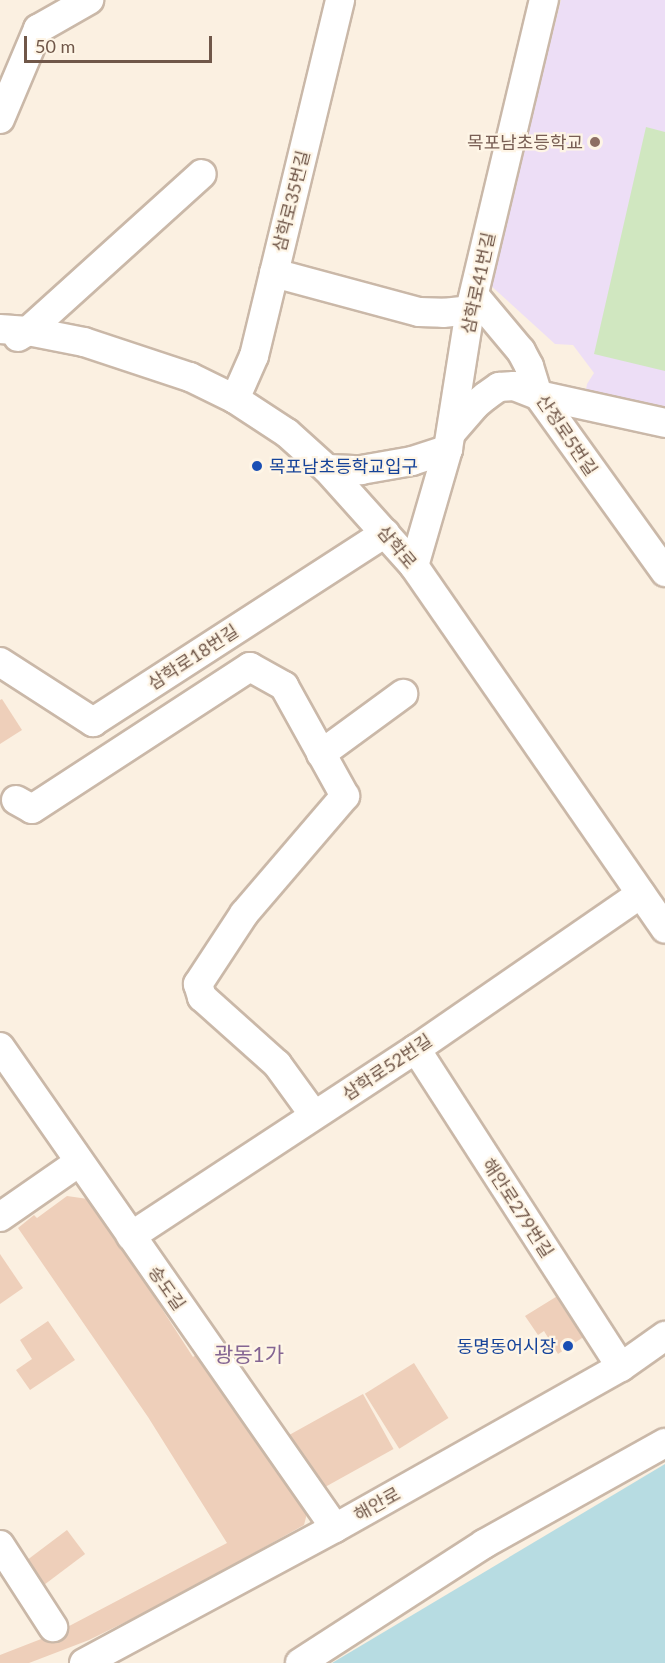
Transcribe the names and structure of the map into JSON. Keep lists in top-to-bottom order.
{
  "streets": {
    "street": [
      "삼학로35번길",
      "삼학로41번길",
      "산정로5번길",
      "삼학로",
      "삼학로18번길",
      "삼학로52번길",
      "해안로279번길",
      "송도길",
      "해안로"
    ]
  },
  "crossings": [
    ["삼학로35번길", "삼학로"],
    ["삼학로41번길", "산정로5번길"],
    ["삼학로41번길", "삼학로"],
    ["삼학로", "삼학로18번길"],
    ["삼학로", "삼학로52번길"],
    ["삼학로52번길", "해안로279번길"],
    ["삼학로52번길", "송도길"],
    ["해안로279번길", "해안로"],
    ["송도길", "해안로"]
  ],
  "districts": ["광동1가"],
  "places": ["목포남초등학교", "목포남초등학교입구", "동명동어시장"],
  "scale_bar": "50 m"
}
